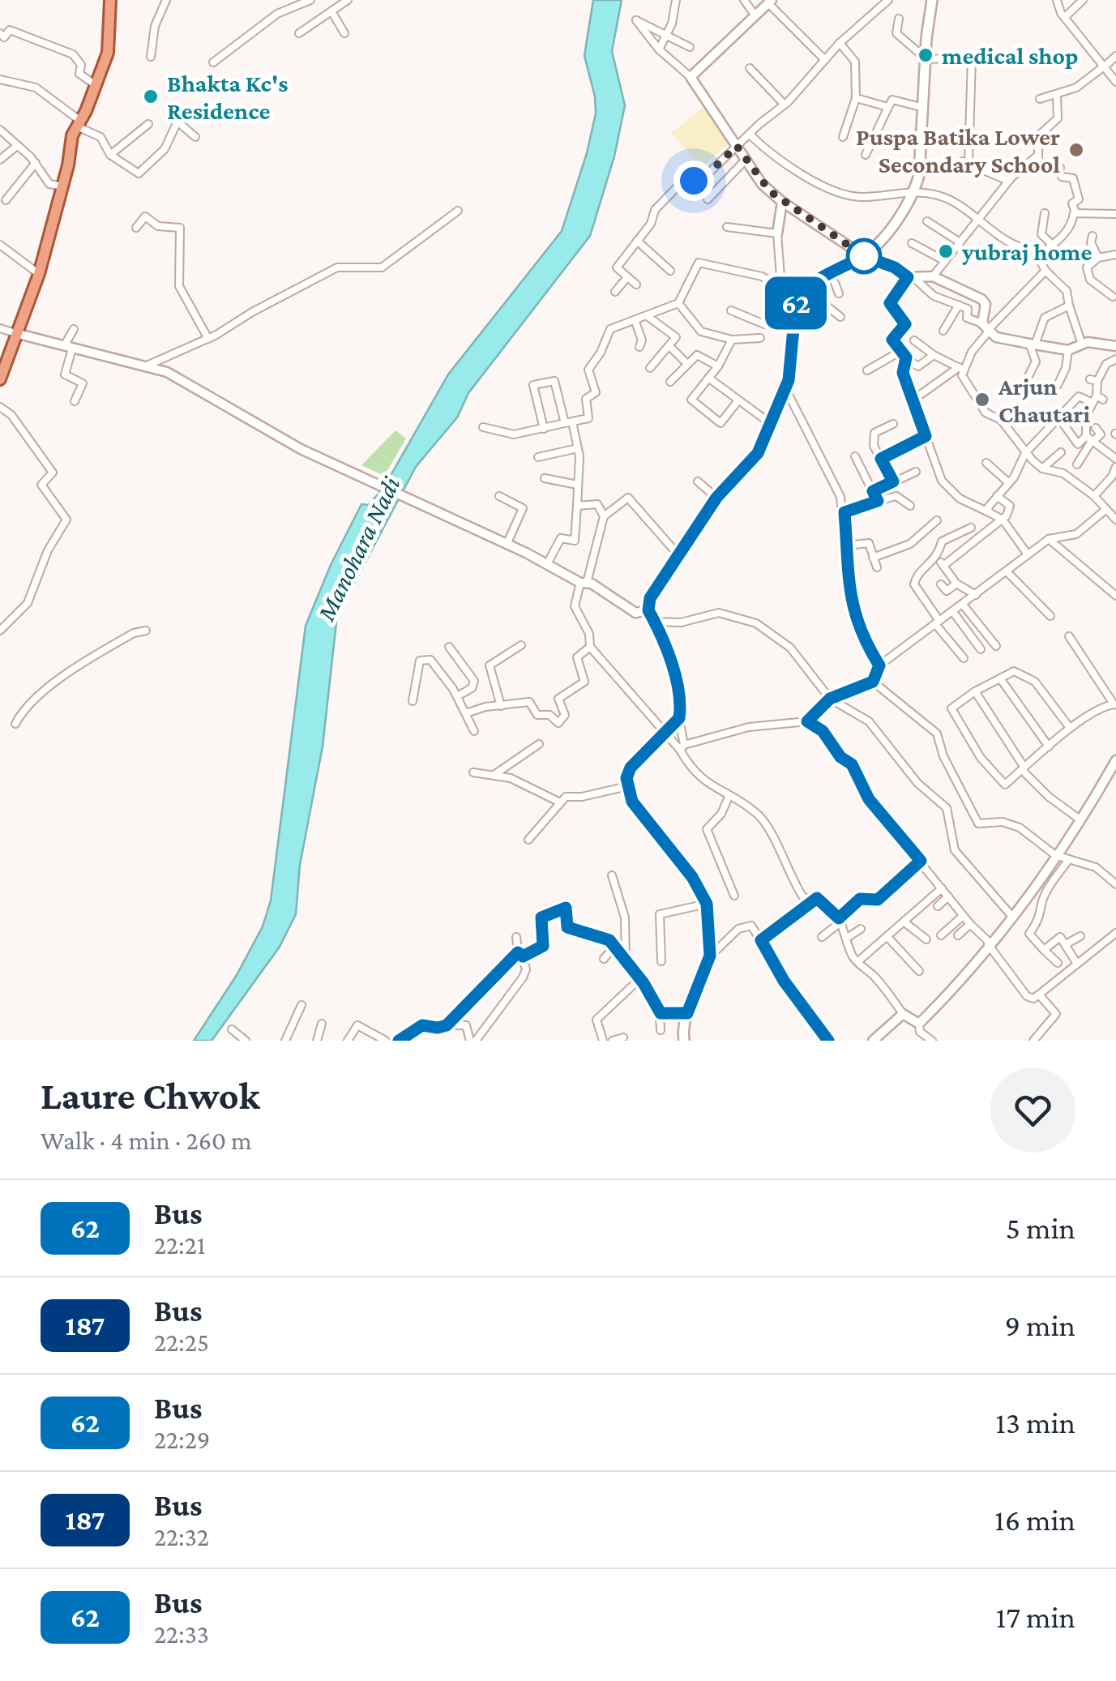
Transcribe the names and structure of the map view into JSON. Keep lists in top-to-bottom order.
{
  "water": ["Manohara Nadi"],
  "places": [
    "medical shop",
    "Bhakta Kc's Residence",
    "Puspa Batika Lower Secondary School",
    "yubraj home",
    "Arjun Chautari"
  ],
  "lines": ["bus line 62"],
  "page": {
    "on_map": "62",
    "heading": ["Laure Chwok", "Walk · 4 min · 260 m"],
    "list": [
      {
        "mark": "62",
        "name": "Bus",
        "note": "22:21",
        "value": "5 min"
      },
      {
        "mark": "187",
        "name": "Bus",
        "note": "22:25",
        "value": "9 min"
      },
      {
        "mark": "62",
        "name": "Bus",
        "note": "22:29",
        "value": "13 min"
      },
      {
        "mark": "187",
        "name": "Bus",
        "note": "22:32",
        "value": "16 min"
      },
      {
        "mark": "62",
        "name": "Bus",
        "note": "22:33",
        "value": "17 min"
      }
    ]
  }
}
